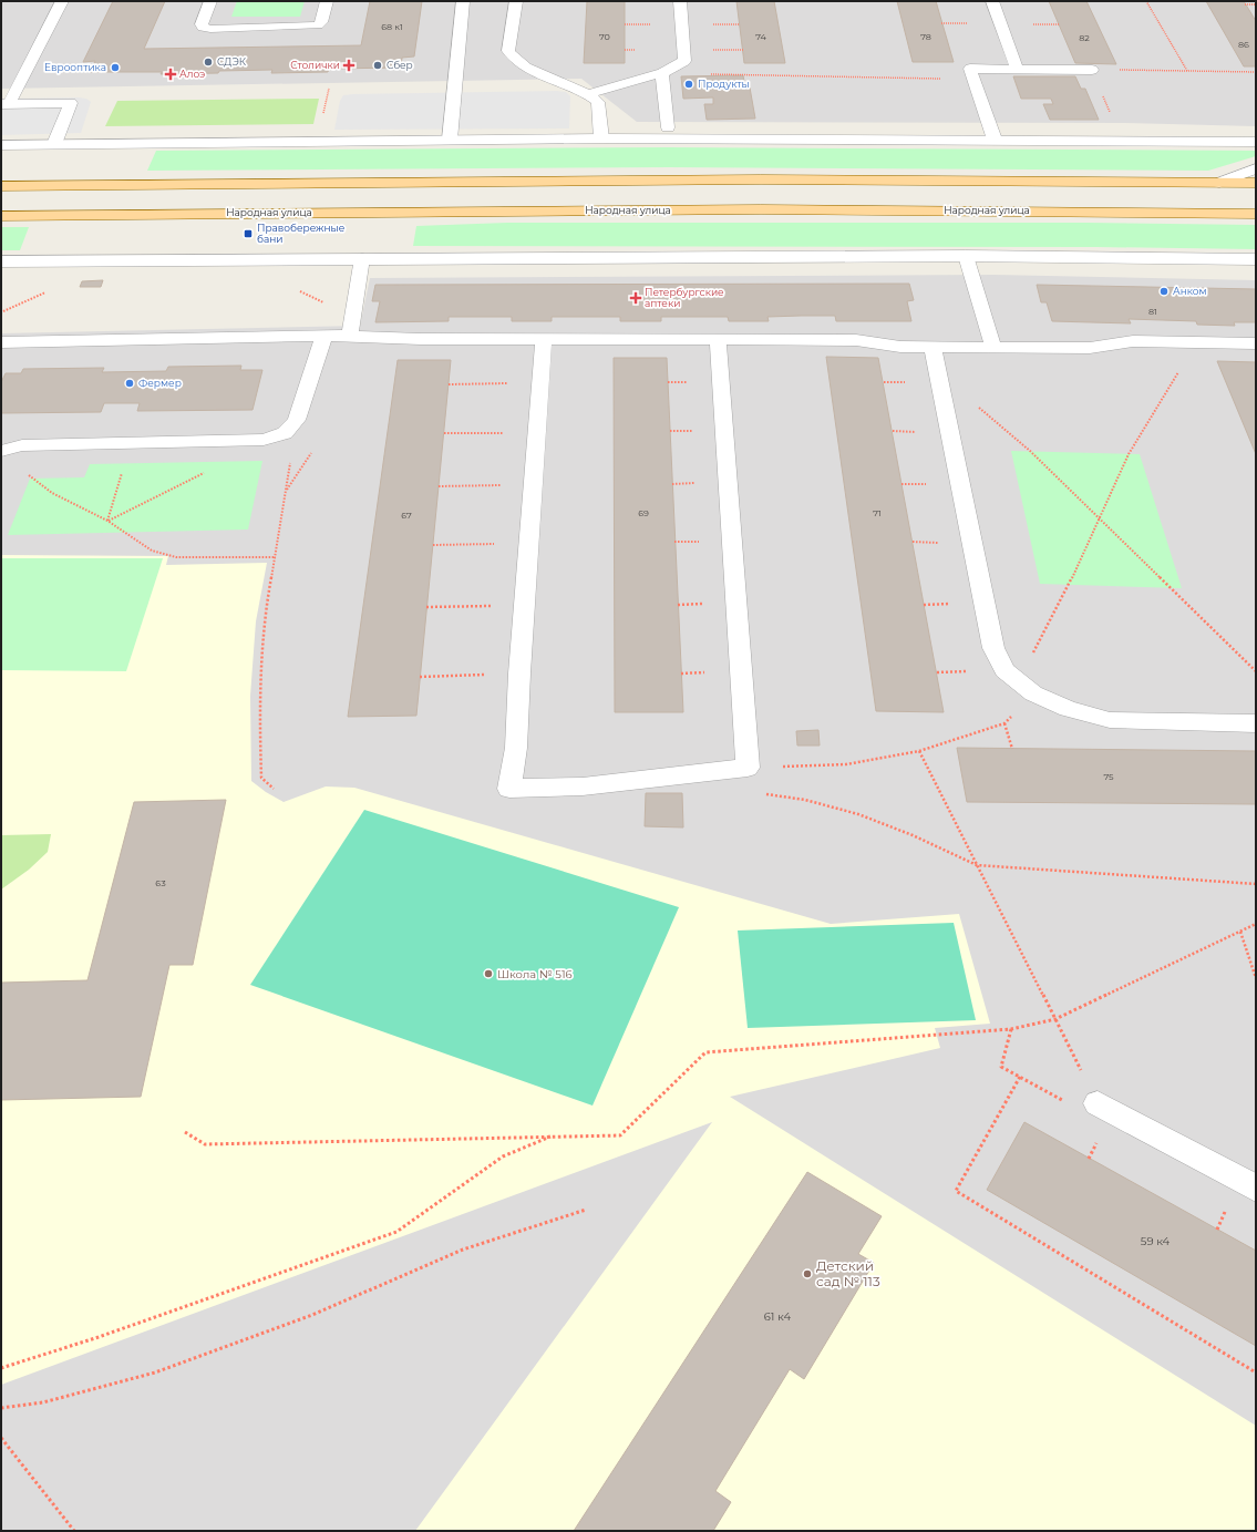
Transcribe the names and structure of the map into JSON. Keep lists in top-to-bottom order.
{
  "streets": {
    "main road": ["Народная улица"]
  },
  "places": {
    "other": [
      "СДЭК",
      "Сбер",
      "Еврооптика",
      "Продукты",
      "Анком",
      "Фермер",
      "Школа № 516",
      "Детский сад № 113"
    ],
    "health": ["Столички", "Алоэ", "Петербургские аптеки"],
    "transit": ["Правобережные бани"]
  },
  "house_numbers": [
    "68 к1",
    "70",
    "74",
    "78",
    "82",
    "86",
    "81",
    "69",
    "71",
    "67",
    "75",
    "63",
    "59 к4",
    "61 к4"
  ]
}
